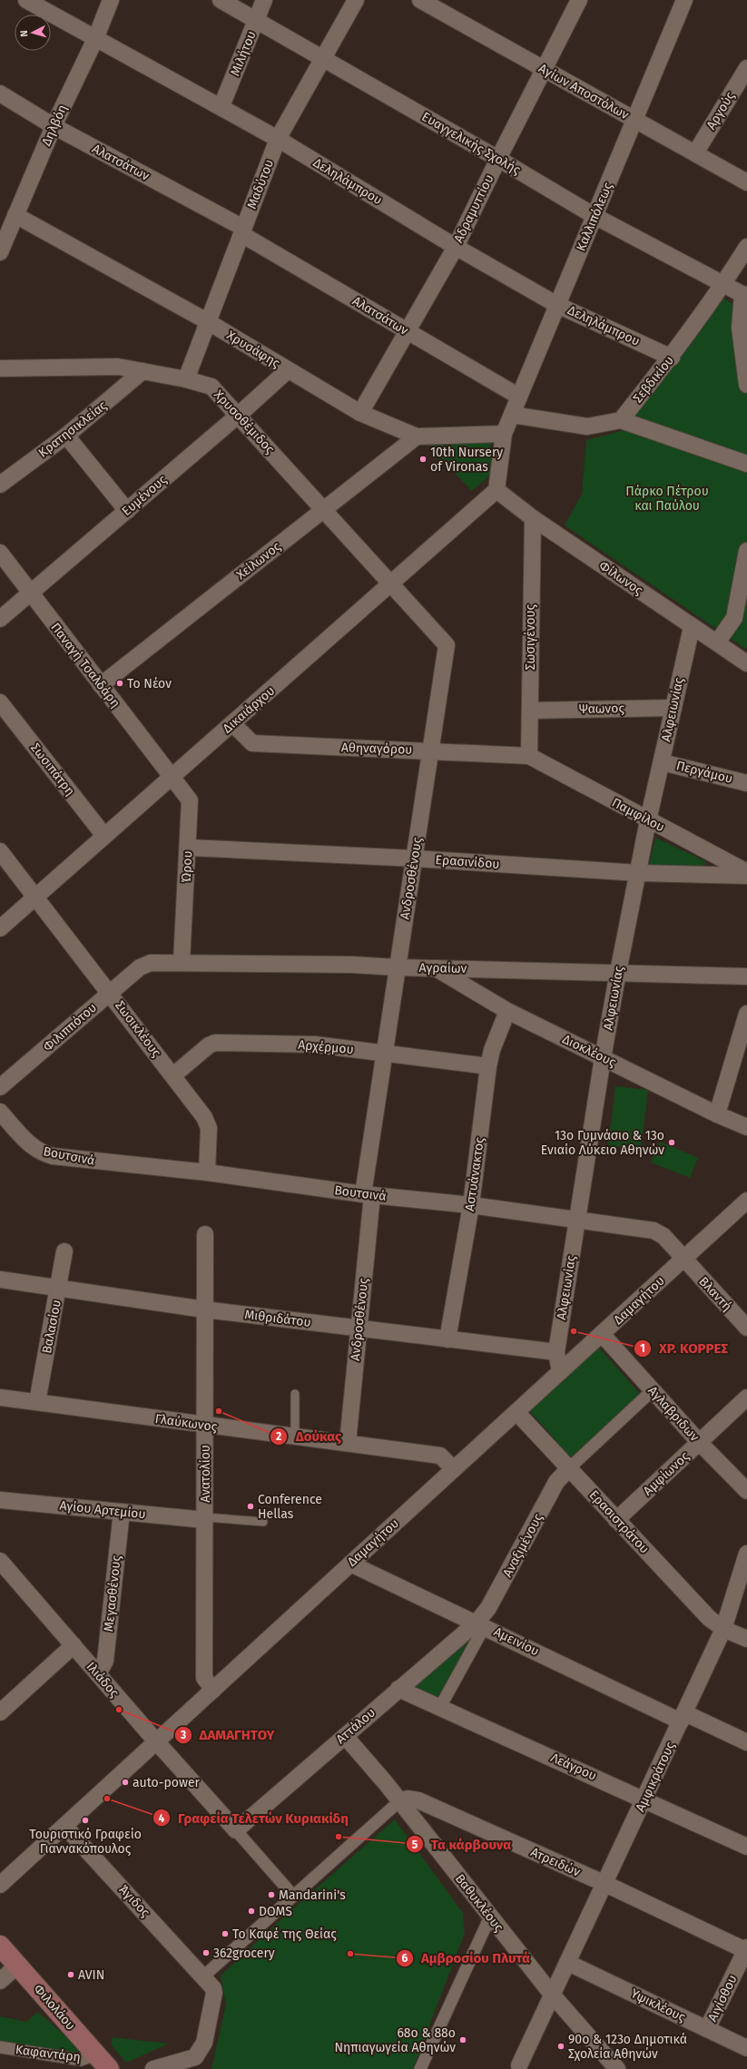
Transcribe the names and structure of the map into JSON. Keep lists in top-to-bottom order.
{
  "streets": {
    "main road": ["Φιλολάου"],
    "street": [
      "Μιλήτου",
      "Αγίων Αποστόλων",
      "Αργούς",
      "Δηλβόη",
      "Ευαγγελικής Σχολής",
      "Αλατσάτων",
      "Δεληλάμπρου",
      "Μαδύτου",
      "Αδραμυττίου",
      "Καλλιπόλεως",
      "Χρυσάφης",
      "Σεβδικίου",
      "Χρυσοθέμιδος",
      "Κρατησικλείας",
      "Ευμένους",
      "Χείλωνος",
      "Φίλωνος",
      "Σωσιγένους",
      "Παναγή Τσαλδάρη",
      "Ψαωνος",
      "Δικαιάρχου",
      "Αλφειωνίας",
      "Αθηναγόρου",
      "Σωσιπάτρη",
      "Περγάμου",
      "Παμφίλου",
      "Ερασινίδου",
      "Ώρου",
      "Ανδροσθένους",
      "Αγραίων",
      "Φιλιππότου",
      "Σωσικλέους",
      "Αρχέρμου",
      "Διοκλέους",
      "Βουτσινά",
      "Αστυάνακτος",
      "Βλαντή",
      "Δαμαγήτου",
      "Μιθριδάτου",
      "Βαλασίου",
      "Αγλαβριδων",
      "Γλαύκωνος",
      "Ανατολίου",
      "Αμφίωνος",
      "Αγίου Αρτεμίου",
      "Ερασιστράτου",
      "Αναξιμένους",
      "Μεγασθένους",
      "Αμεινίου",
      "Ιλιάδος",
      "Αττάλου",
      "Λεάγρου",
      "Αμφικράτους",
      "Ατρειδών",
      "Άγιδος",
      "Βαθυκλέους",
      "Αιγίσθου",
      "Υψικλέους",
      "Καφαντάρη"
    ]
  },
  "crossings": [
    ["Μιλήτου", "Ευαγγελικής Σχολής"],
    ["Μιλήτου", "Δεληλάμπρου"],
    ["Αγίων Αποστόλων", "Αργούς"],
    ["Αγίων Αποστόλων", "Αδραμυττίου"],
    ["Αγίων Αποστόλων", "Καλλιπόλεως"],
    ["Δηλβόη", "Αλατσάτων"],
    ["Δηλβόη", "Δεληλάμπρου"],
    ["Δηλβόη", "Χρυσάφης"],
    ["Ευαγγελικής Σχολής", "Μαδύτου"],
    ["Ευαγγελικής Σχολής", "Αδραμυττίου"],
    ["Ευαγγελικής Σχολής", "Καλλιπόλεως"],
    ["Ευαγγελικής Σχολής", "Σεβδικίου"],
    ["Αλατσάτων", "Μαδύτου"],
    ["Αλατσάτων", "Αδραμυττίου"],
    ["Αλατσάτων", "Καλλιπόλεως"],
    ["Δεληλάμπρου", "Μαδύτου"],
    ["Δεληλάμπρου", "Αδραμυττίου"],
    ["Δεληλάμπρου", "Καλλιπόλεως"],
    ["Δεληλάμπρου", "Σεβδικίου"],
    ["Μαδύτου", "Χρυσάφης"],
    ["Μαδύτου", "Χρυσοθέμιδος"],
    ["Αδραμυττίου", "Χρυσάφης"],
    ["Καλλιπόλεως", "Χρυσάφης"],
    ["Καλλιπόλεως", "Φίλωνος"],
    ["Καλλιπόλεως", "Δικαιάρχου"],
    ["Χρυσάφης", "Ευμένους"],
    ["Χρυσάφης", "Χείλωνος"],
    ["Χρυσοθέμιδος", "Κρατησικλείας"],
    ["Χρυσοθέμιδος", "Ευμένους"],
    ["Χρυσοθέμιδος", "Χείλωνος"],
    ["Χρυσοθέμιδος", "Δικαιάρχου"],
    ["Χρυσοθέμιδος", "Ανδροσθένους"],
    ["Ευμένους", "Παναγή Τσαλδάρη"],
    ["Χείλωνος", "Παναγή Τσαλδάρη"],
    ["Φίλωνος", "Σωσιγένους"],
    ["Φίλωνος", "Δικαιάρχου"],
    ["Φίλωνος", "Αλφειωνίας"],
    ["Σωσιγένους", "Ψαωνος"],
    ["Σωσιγένους", "Αθηναγόρου"],
    ["Σωσιγένους", "Παμφίλου"],
    ["Παναγή Τσαλδάρη", "Δικαιάρχου"],
    ["Παναγή Τσαλδάρη", "Ώρου"],
    ["Ψαωνος", "Αλφειωνίας"],
    ["Δικαιάρχου", "Αθηναγόρου"],
    ["Δικαιάρχου", "Σωσιπάτρη"],
    ["Δικαιάρχου", "Ώρου"],
    ["Δικαιάρχου", "Ανδροσθένους"],
    ["Δικαιάρχου", "Σωσικλέους"],
    ["Αλφειωνίας", "Περγάμου"],
    ["Αλφειωνίας", "Παμφίλου"],
    ["Αλφειωνίας", "Ερασινίδου"],
    ["Αλφειωνίας", "Αγραίων"],
    ["Αλφειωνίας", "Διοκλέους"],
    ["Αλφειωνίας", "Βουτσινά"],
    ["Αλφειωνίας", "Δαμαγήτου"],
    ["Αλφειωνίας", "Μιθριδάτου"],
    ["Αθηναγόρου", "Παμφίλου"],
    ["Αθηναγόρου", "Ανδροσθένους"],
    ["Ερασινίδου", "Ώρου"],
    ["Ερασινίδου", "Ανδροσθένους"],
    ["Ώρου", "Αγραίων"],
    ["Ανδροσθένους", "Αγραίων"],
    ["Ανδροσθένους", "Αρχέρμου"],
    ["Ανδροσθένους", "Βουτσινά"],
    ["Ανδροσθένους", "Μιθριδάτου"],
    ["Ανδροσθένους", "Γλαύκωνος"],
    ["Αγραίων", "Φιλιππότου"],
    ["Αγραίων", "Διοκλέους"],
    ["Φιλιππότου", "Σωσικλέους"],
    ["Σωσικλέους", "Αρχέρμου"],
    ["Σωσικλέους", "Βουτσινά"],
    ["Αρχέρμου", "Αστυάνακτος"],
    ["Διοκλέους", "Αστυάνακτος"],
    ["Βουτσινά", "Αστυάνακτος"],
    ["Βουτσινά", "Βλαντή"],
    ["Βουτσινά", "Δαμαγήτου"],
    ["Αστυάνακτος", "Μιθριδάτου"],
    ["Βλαντή", "Δαμαγήτου"],
    ["Δαμαγήτου", "Αγλαβριδων"],
    ["Δαμαγήτου", "Γλαύκωνος"],
    ["Δαμαγήτου", "Ανατολίου"],
    ["Δαμαγήτου", "Ερασιστράτου"],
    ["Δαμαγήτου", "Αμεινίου"],
    ["Δαμαγήτου", "Ιλιάδος"],
    ["Δαμαγήτου", "Άγιδος"],
    ["Μιθριδάτου", "Βαλασίου"],
    ["Μιθριδάτου", "Ανατολίου"],
    ["Βαλασίου", "Γλαύκωνος"],
    ["Αγλαβριδων", "Αμφίωνος"],
    ["Γλαύκωνος", "Ανατολίου"],
    ["Ανατολίου", "Αγίου Αρτεμίου"],
    ["Αμφίωνος", "Ερασιστράτου"],
    ["Αγίου Αρτεμίου", "Μεγασθένους"],
    ["Ερασιστράτου", "Αναξιμένους"],
    ["Ερασιστράτου", "Αμφικράτους"],
    ["Αναξιμένους", "Αμεινίου"],
    ["Αναξιμένους", "Αττάλου"],
    ["Αναξιμένους", "Λεάγρου"],
    ["Μεγασθένους", "Ιλιάδος"],
    ["Αμεινίου", "Αττάλου"],
    ["Αμεινίου", "Αμφικράτους"],
    ["Ιλιάδος", "Αττάλου"],
    ["Αττάλου", "Λεάγρου"],
    ["Λεάγρου", "Αμφικράτους"],
    ["Αμφικράτους", "Ατρειδών"],
    ["Αμφικράτους", "Βαθυκλέους"],
    ["Αμφικράτους", "Υψικλέους"],
    ["Ατρειδών", "Βαθυκλέους"],
    ["Ατρειδών", "Αιγίσθου"],
    ["Αιγίσθου", "Υψικλέους"],
    ["Φιλολάου", "Καφαντάρη"]
  ],
  "parks": ["Πάρκο Πέτρου και Παύλου"],
  "places": [
    "10th Nursery of Vironas",
    "Το Νέον",
    "13ο Γυμνάσιο & 13ο Ενιαίο Λύκειο Αθηνών",
    "ΧΡ. ΚΟΡΡΕΣ",
    "Δούκας",
    "Conference Hellas",
    "ΔΑΜΑΓHΤOY",
    "auto-power",
    "Γραφεία Τελετών Κυριακίδη",
    "Τουριστικό Γραφείο Γιαννακόπουλος",
    "Τα κάρβουνα",
    "Mandarini's",
    "DOMS",
    "Το Καφέ της Θείας",
    "362grocery",
    "Αμβροσίου Πλυτά",
    "AVIN",
    "68ο & 88ο Νηπιαγωγεία Αθηνών",
    "90ο & 123ο Δημοτικά Σχολεία Αθηνών"
  ],
  "north": "left"
}
